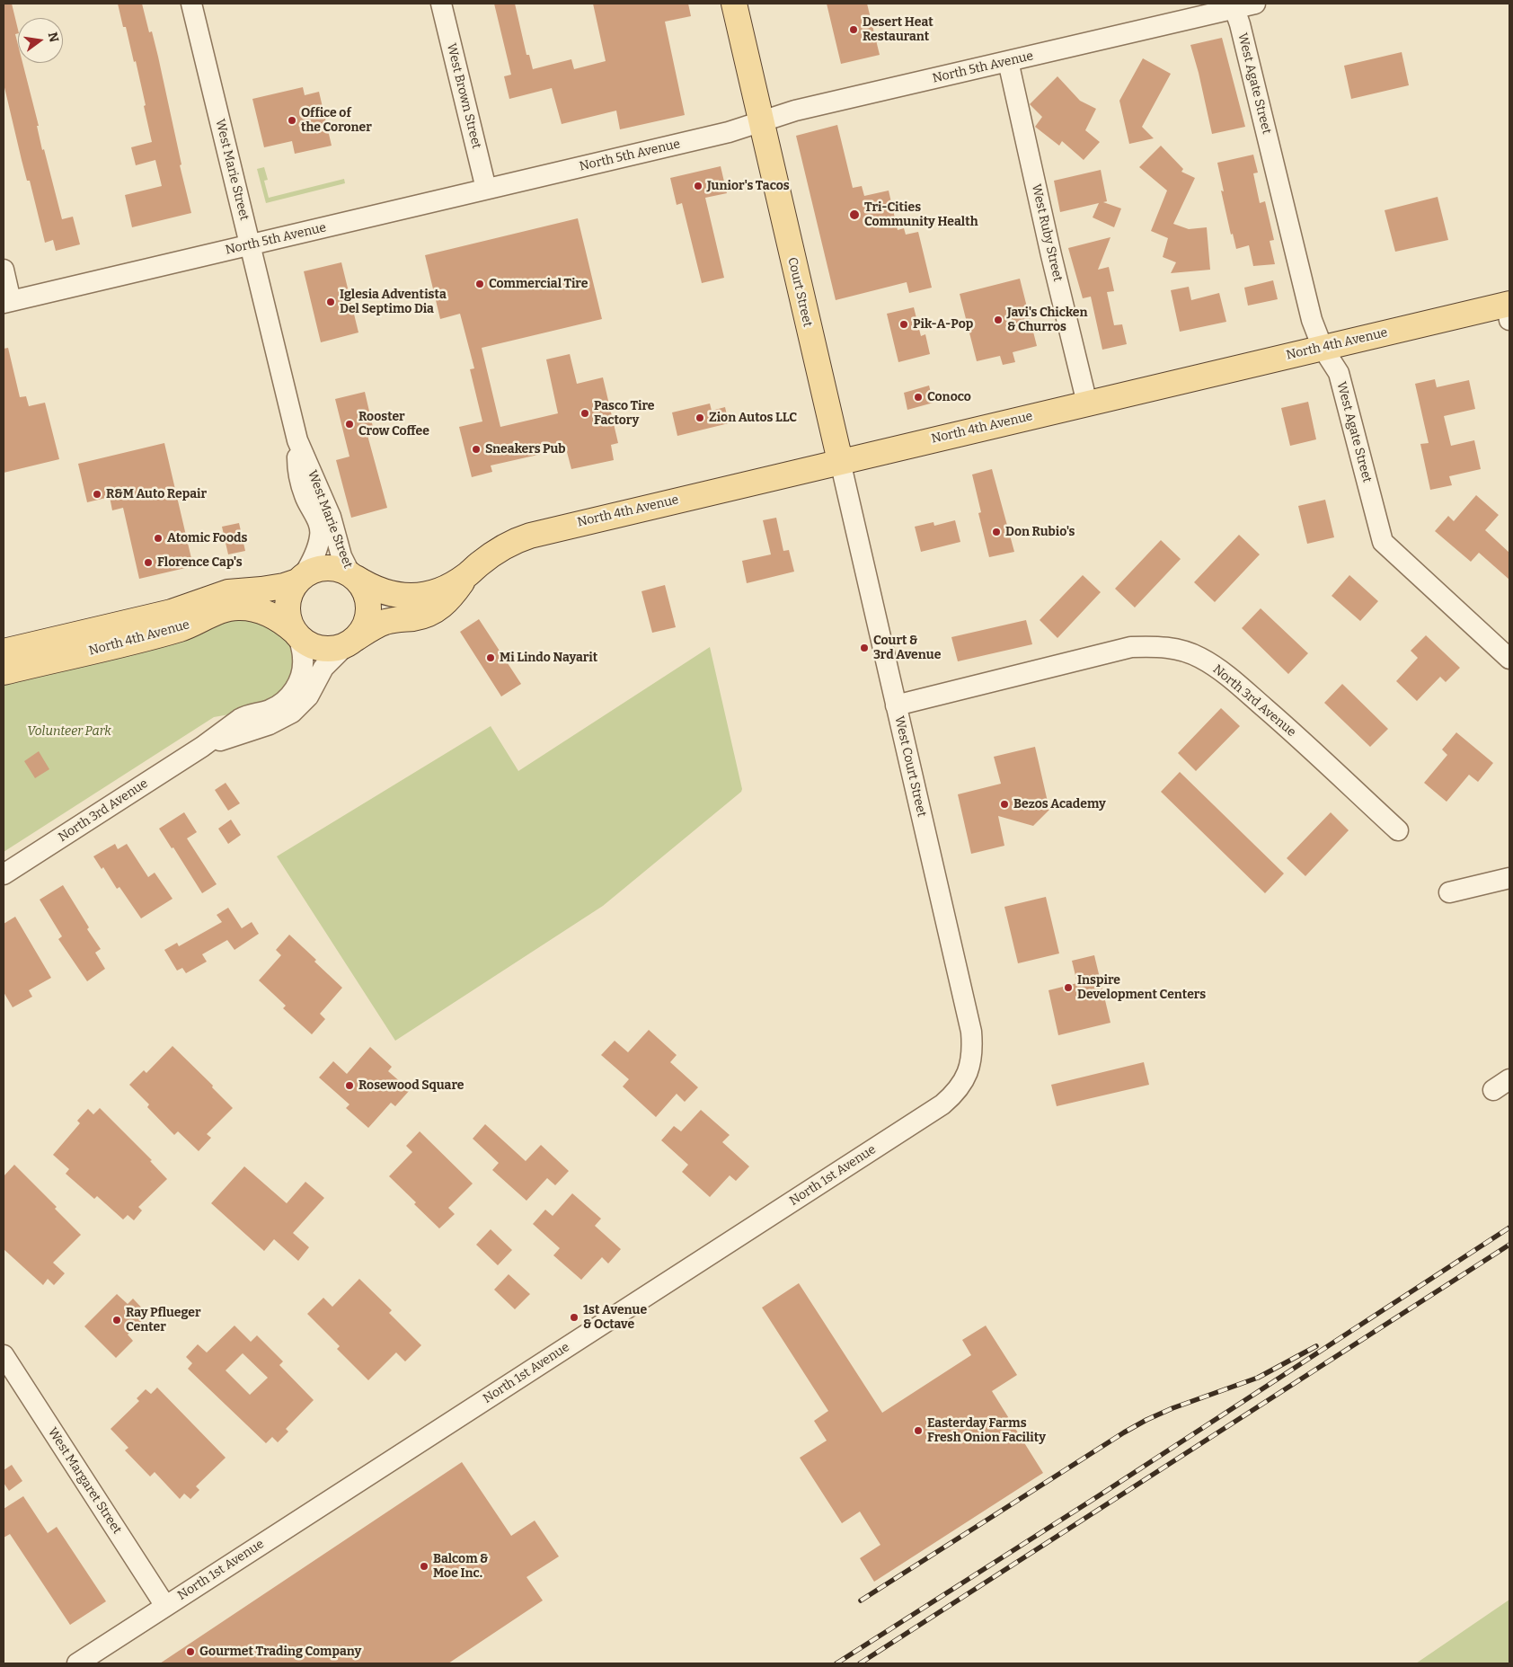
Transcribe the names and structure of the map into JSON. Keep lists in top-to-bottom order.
{
  "streets": {
    "main road": ["Court Street", "North 4th Avenue"],
    "street": [
      "North 5th Avenue",
      "West Agate Street",
      "West Brown Street",
      "West Marie Street",
      "West Ruby Street",
      "North 3rd Avenue",
      "West Court Street",
      "North 1st Avenue",
      "West Margaret Street"
    ]
  },
  "crossings": [
    ["North 5th Avenue", "West Agate Street"],
    ["North 5th Avenue", "West Brown Street"],
    ["North 5th Avenue", "West Marie Street"],
    ["North 5th Avenue", "West Ruby Street"],
    ["North 5th Avenue", "Court Street"],
    ["West Agate Street", "North 4th Avenue"],
    ["West Marie Street", "North 4th Avenue"],
    ["West Marie Street", "North 3rd Avenue"],
    ["West Ruby Street", "North 4th Avenue"],
    ["Court Street", "North 4th Avenue"],
    ["Court Street", "West Court Street"],
    ["North 4th Avenue", "North 3rd Avenue"],
    ["North 4th Avenue", "West Court Street"],
    ["North 3rd Avenue", "West Court Street"],
    ["West Court Street", "North 1st Avenue"],
    ["North 1st Avenue", "West Margaret Street"]
  ],
  "parks": ["Volunteer Park"],
  "places": [
    "Desert Heat Restaurant",
    "Office of the Coroner",
    "Junior's Tacos",
    "Tri-Cities Community Health",
    "Commercial Tire",
    "Iglesia Adventista Del Septimo Dia",
    "Javi's Chicken & Churros",
    "Pik-A-Pop",
    "Conoco",
    "Pasco Tire Factory",
    "Zion Autos LLC",
    "Rooster Crow Coffee",
    "Sneakers Pub",
    "R&M Auto Repair",
    "Don Rubio's",
    "Atomic Foods",
    "Florence Cap's",
    "Court & 3rd Avenue",
    "Mi Lindo Nayarit",
    "Bezos Academy",
    "Inspire Development Centers",
    "Rosewood Square",
    "1st Avenue & Octave",
    "Ray Pflueger Center",
    "Easterday Farms Fresh Onion Facility",
    "Balcom & Moe Inc.",
    "Gourmet Trading Company"
  ],
  "north": "right"
}
